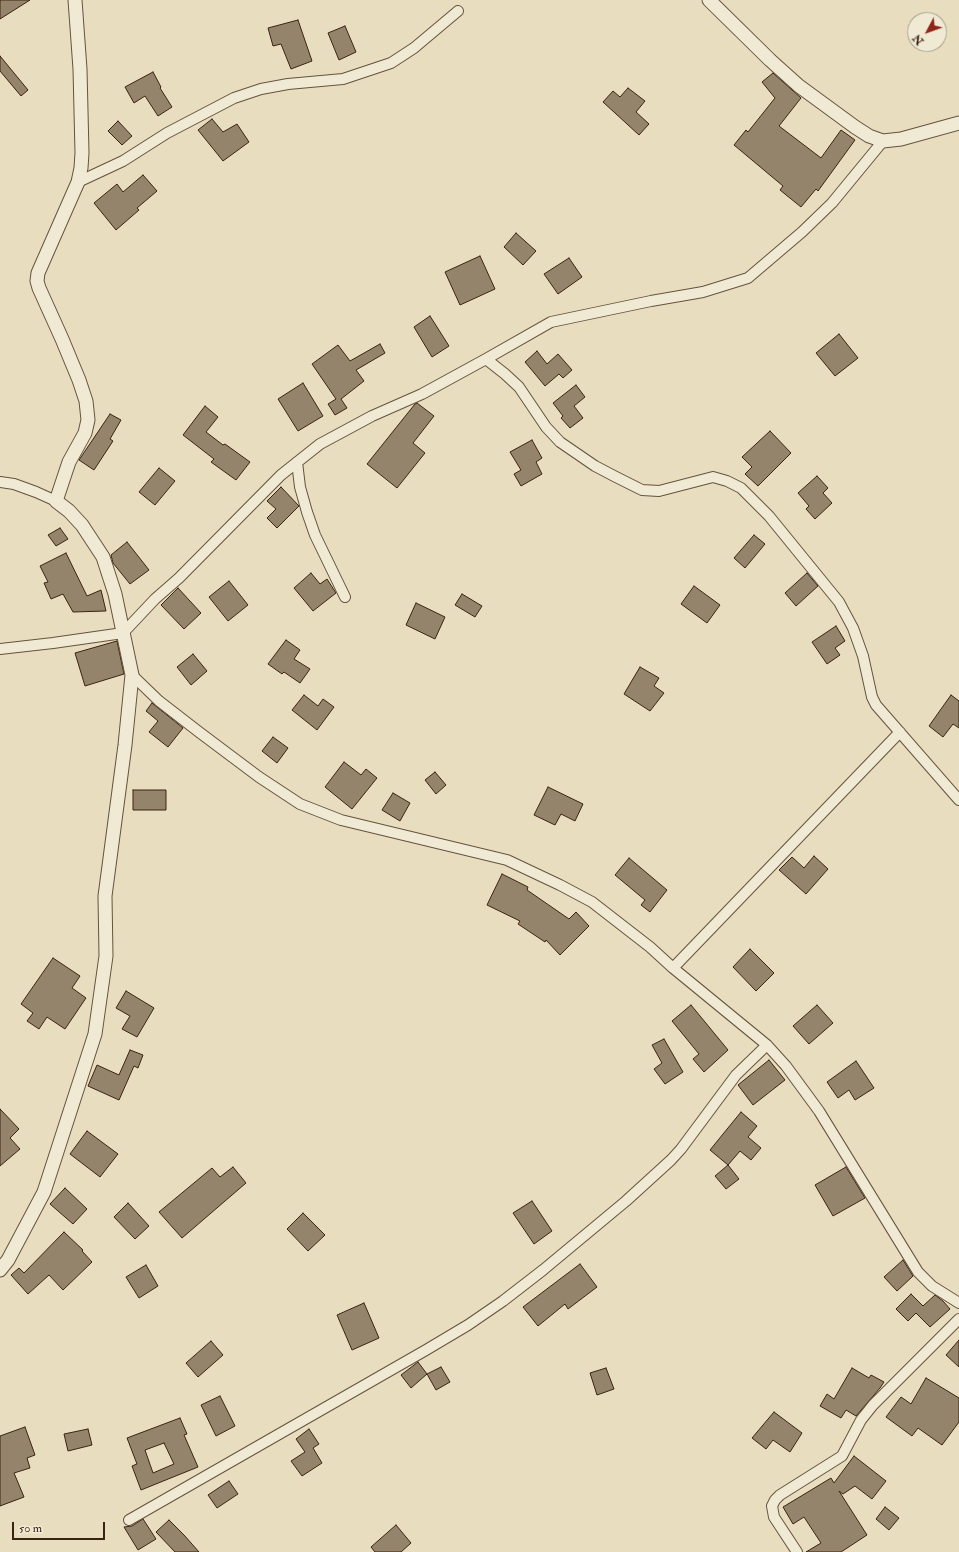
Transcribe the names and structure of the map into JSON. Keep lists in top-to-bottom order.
{
  "scale_bar": "50 m",
  "north": "bottom left"
}
